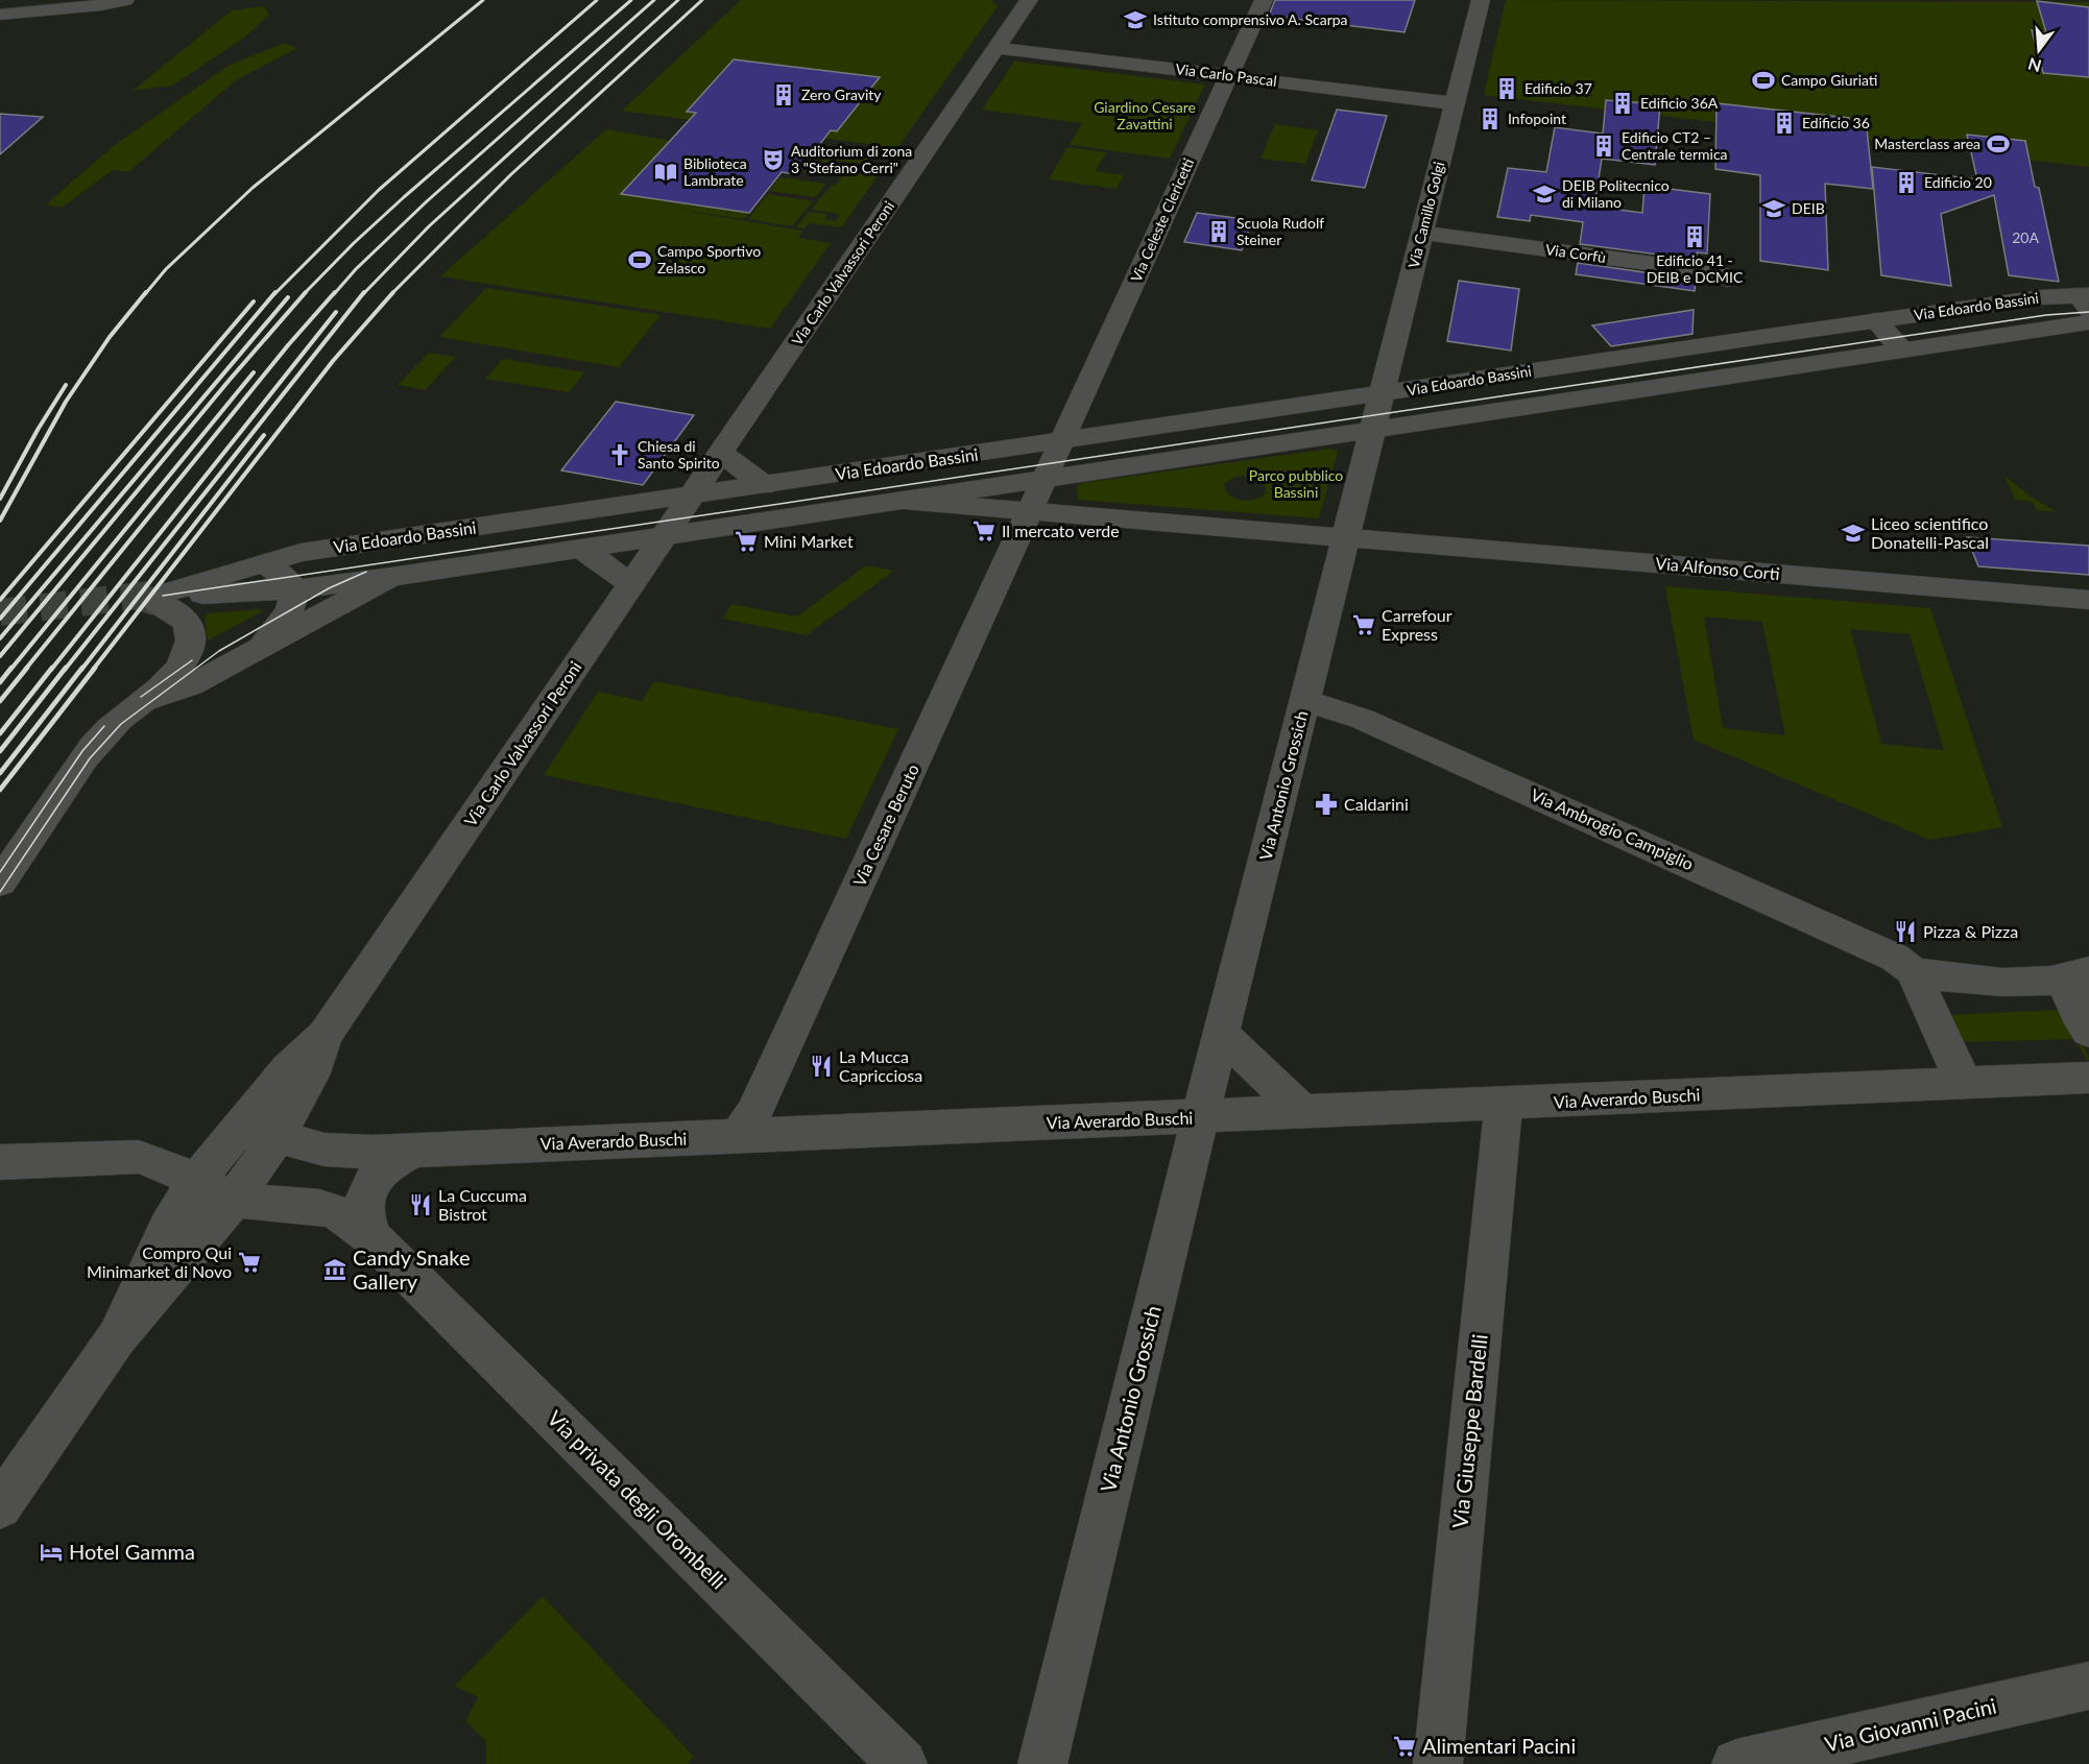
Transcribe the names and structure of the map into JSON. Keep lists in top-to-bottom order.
{
  "streets": {
    "street": [
      "Via Carlo Pascal",
      "Via Camillo Golgi",
      "Via Celeste Clericetti",
      "Via Corfù",
      "Via Carlo Valvassori Peroni",
      "Via Edoardo Bassini",
      "Via Alfonso Corti",
      "Via Antonio Grossich",
      "Via Cesare Beruto",
      "Via Ambrogio Campiglio",
      "Via Averardo Buschi",
      "Via Giuseppe Bardelli",
      "Via privata degli Orombelli",
      "Via Giovanni Pacini"
    ]
  },
  "crossings": [
    ["Via Carlo Pascal", "Via Camillo Golgi"],
    ["Via Carlo Pascal", "Via Celeste Clericetti"],
    ["Via Carlo Pascal", "Via Carlo Valvassori Peroni"],
    ["Via Camillo Golgi", "Via Corfù"],
    ["Via Camillo Golgi", "Via Edoardo Bassini"],
    ["Via Celeste Clericetti", "Via Edoardo Bassini"],
    ["Via Carlo Valvassori Peroni", "Via Edoardo Bassini"],
    ["Via Carlo Valvassori Peroni", "Via Averardo Buschi"],
    ["Via Carlo Valvassori Peroni", "Via privata degli Orombelli"],
    ["Via Edoardo Bassini", "Via Alfonso Corti"],
    ["Via Edoardo Bassini", "Via Antonio Grossich"],
    ["Via Edoardo Bassini", "Via Cesare Beruto"],
    ["Via Alfonso Corti", "Via Antonio Grossich"],
    ["Via Antonio Grossich", "Via Ambrogio Campiglio"],
    ["Via Antonio Grossich", "Via Averardo Buschi"],
    ["Via Cesare Beruto", "Via Averardo Buschi"],
    ["Via Averardo Buschi", "Via Giuseppe Bardelli"]
  ],
  "parks": ["Giardino Cesare Zavattini", "Parco pubblico Bassini"],
  "places": {
    "school or university": [
      "Istituto comprensivo A. Scarpa",
      "DEIB Politecnico di Milano",
      "DEIB",
      "Liceo scientifico Donatelli-Pascal"
    ],
    "sports": ["Campo Giuriati", "Masterclass area", "Campo Sportivo Zelasco"],
    "building": [
      "Edificio 37",
      "Zero Gravity",
      "Edificio 36A",
      "Infopoint",
      "Edificio 36",
      "Edificio CT2 – Centrale termica",
      "Edificio 20",
      "Scuola Rudolf Steiner",
      "Edificio 41 - DEIB e DCMIC"
    ],
    "theatre": ["Auditorium di zona 3 \"Stefano Cerri\""],
    "library": ["Biblioteca Lambrate"],
    "church": ["Chiesa di Santo Spirito"],
    "supermarket": [
      "Il mercato verde",
      "Mini Market",
      "Carrefour Express",
      "Compro Qui Minimarket di Novo",
      "Alimentari Pacini"
    ],
    "pharmacy": ["Caldarini"],
    "restaurant": ["Pizza & Pizza", "La Mucca Capricciosa", "La Cuccuma Bistrot"],
    "museum": ["Candy Snake Gallery"],
    "hotel": ["Hotel Gamma"]
  },
  "house_numbers": ["20A"],
  "north": "bottom"
}
